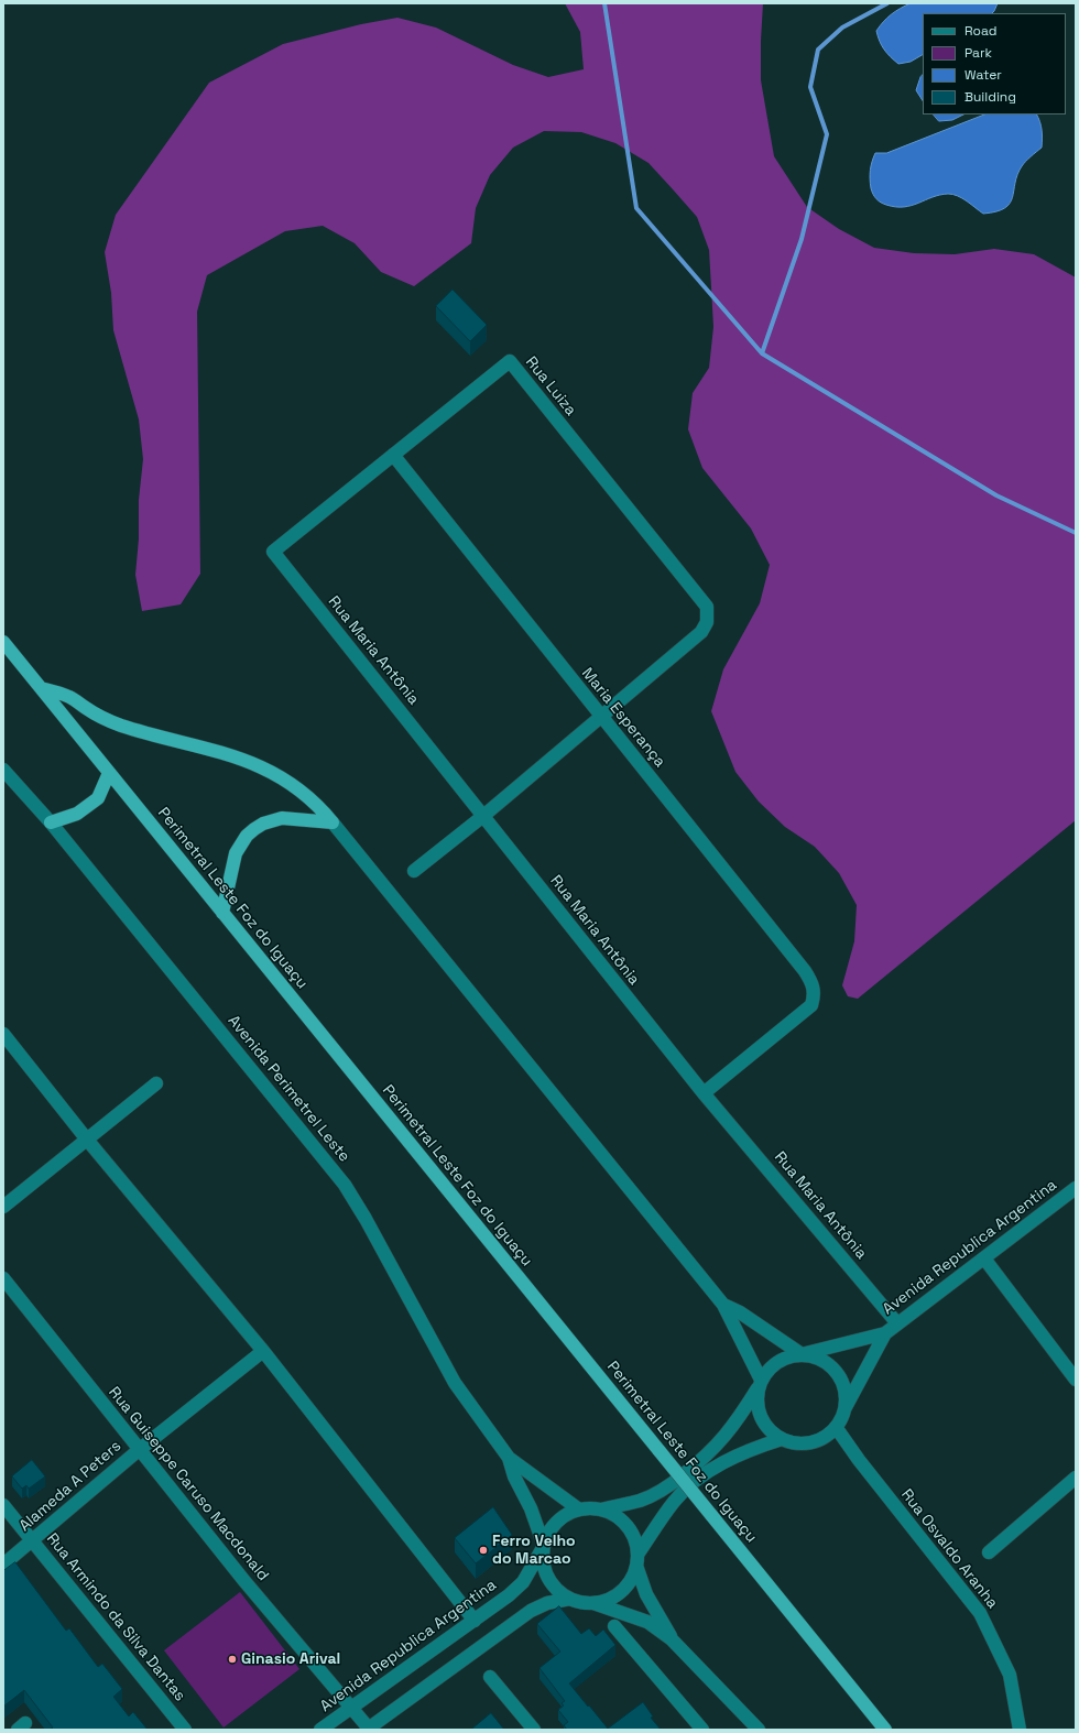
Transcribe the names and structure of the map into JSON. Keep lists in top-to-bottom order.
{
  "streets": {
    "highway": ["Perimetral Leste Foz do Iguaçu"],
    "street": [
      "Rua Luiza",
      "Rua Maria Antônia",
      "Maria Esperança",
      "Avenida Perimetrel Leste",
      "Avenida Republica Argentina",
      "Rua Guiseppe Caruso Macdonald",
      "Alameda A Peters",
      "Rua Osvaldo Aranha",
      "Rua Armindo da Silva Dantas"
    ]
  },
  "crossings": [
    ["Rua Luiza", "Rua Maria Antônia"],
    ["Rua Luiza", "Maria Esperança"],
    ["Rua Maria Antônia", "Maria Esperança"],
    ["Rua Maria Antônia", "Avenida Republica Argentina"],
    ["Avenida Perimetrel Leste", "Avenida Republica Argentina"],
    ["Avenida Republica Argentina", "Rua Guiseppe Caruso Macdonald"],
    ["Avenida Republica Argentina", "Rua Osvaldo Aranha"],
    ["Rua Guiseppe Caruso Macdonald", "Alameda A Peters"],
    ["Alameda A Peters", "Rua Armindo da Silva Dantas"]
  ],
  "places": ["Ferro Velho do Marcao", "Ginasio Arival"],
  "legend": [
    "Road",
    "Park",
    "Water",
    "Building"
  ]
}
